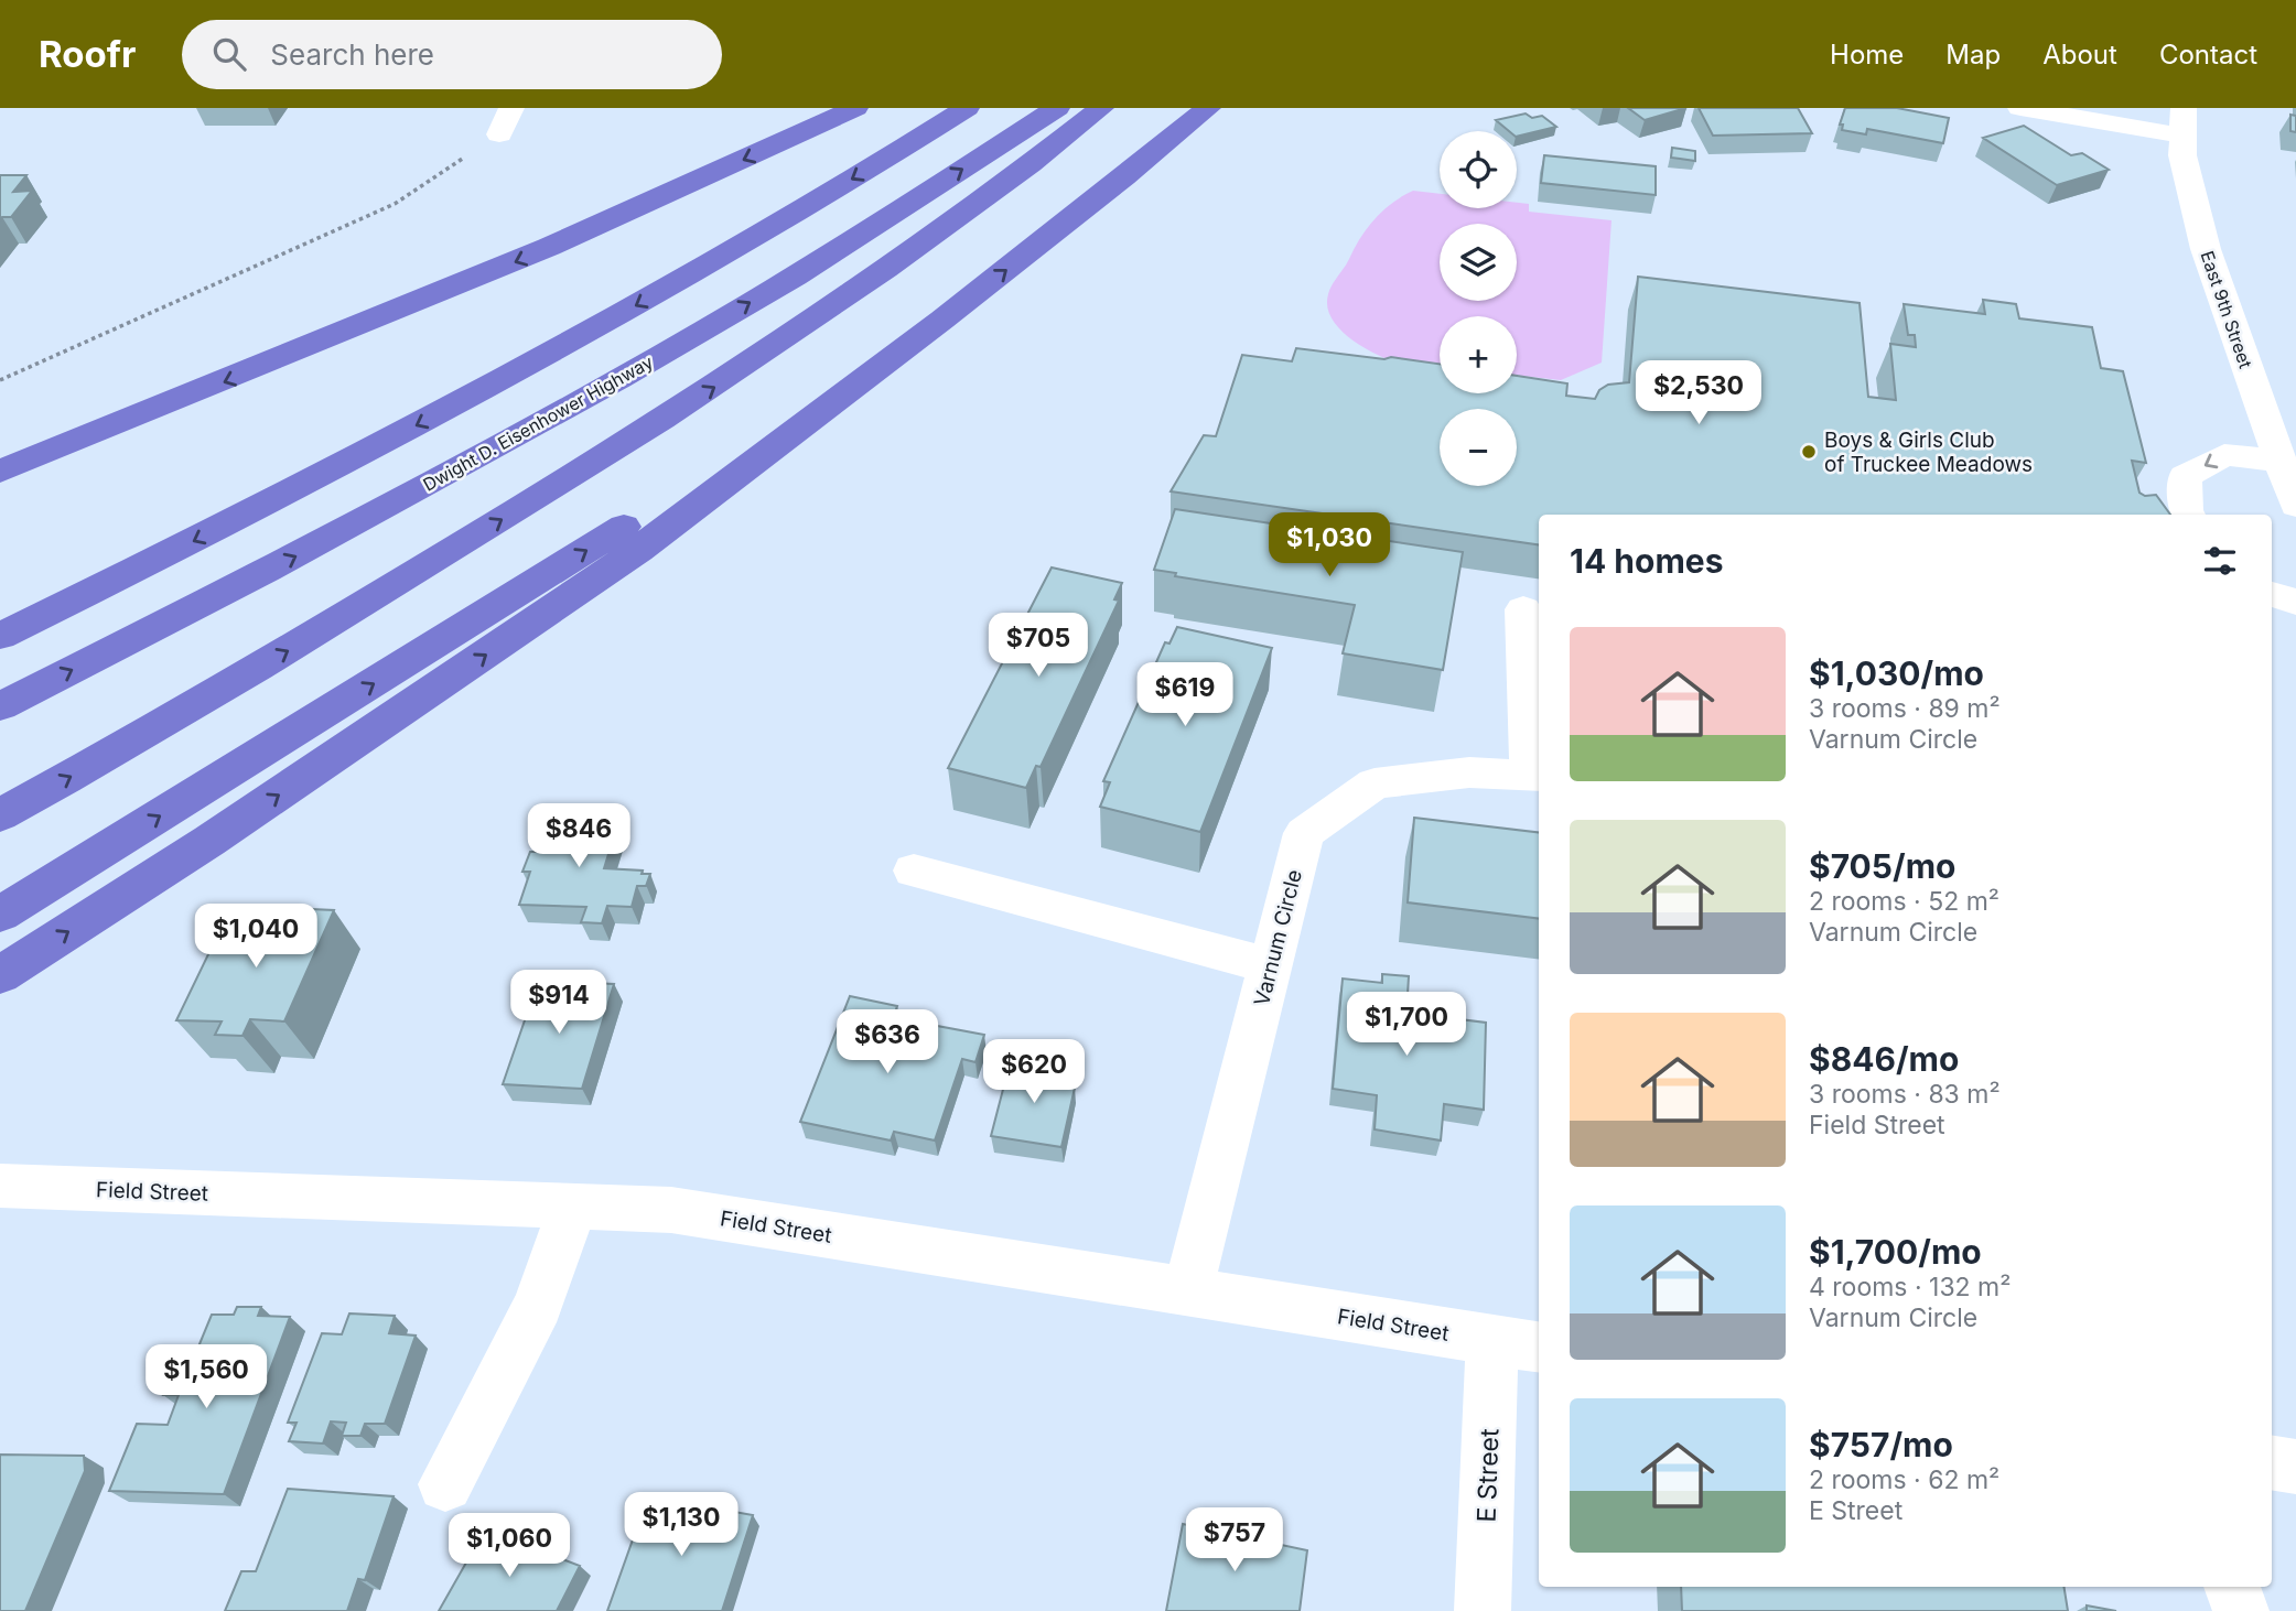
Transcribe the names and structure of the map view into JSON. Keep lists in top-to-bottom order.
{
  "streets": {
    "highway": ["Dwight D. Eisenhower Highway"],
    "street": [
      "East 9th Street",
      "Varnum Circle",
      "Field Street",
      "E Street"
    ]
  },
  "crossings": [
    ["Varnum Circle", "Field Street"],
    ["Field Street", "E Street"]
  ],
  "places": ["Boys & Girls Club of Truckee Meadows"],
  "page": {
    "header": "Roofr",
    "search": "Search here",
    "nav": [
      "Home",
      "Map",
      "About",
      "Contact"
    ],
    "map_buttons": ["+", "−"],
    "price": [
      "$2,530",
      "$1,030",
      "$705",
      "$619",
      "$846",
      "$1,040",
      "$914",
      "$1,700",
      "$636",
      "$620",
      "$1,560",
      "$1,130",
      "$757",
      "$1,060"
    ],
    "heading": "14 homes",
    "list": [
      {
        "name": "$1,030/mo",
        "note": "3 rooms · 89 m² · Varnum Circle"
      },
      {
        "name": "$705/mo",
        "note": "2 rooms · 52 m² · Varnum Circle"
      },
      {
        "name": "$846/mo",
        "note": "3 rooms · 83 m² · Field Street"
      },
      {
        "name": "$1,700/mo",
        "note": "4 rooms · 132 m² · Varnum Circle"
      },
      {
        "name": "$757/mo",
        "note": "2 rooms · 62 m² · E Street"
      }
    ]
  }
}
